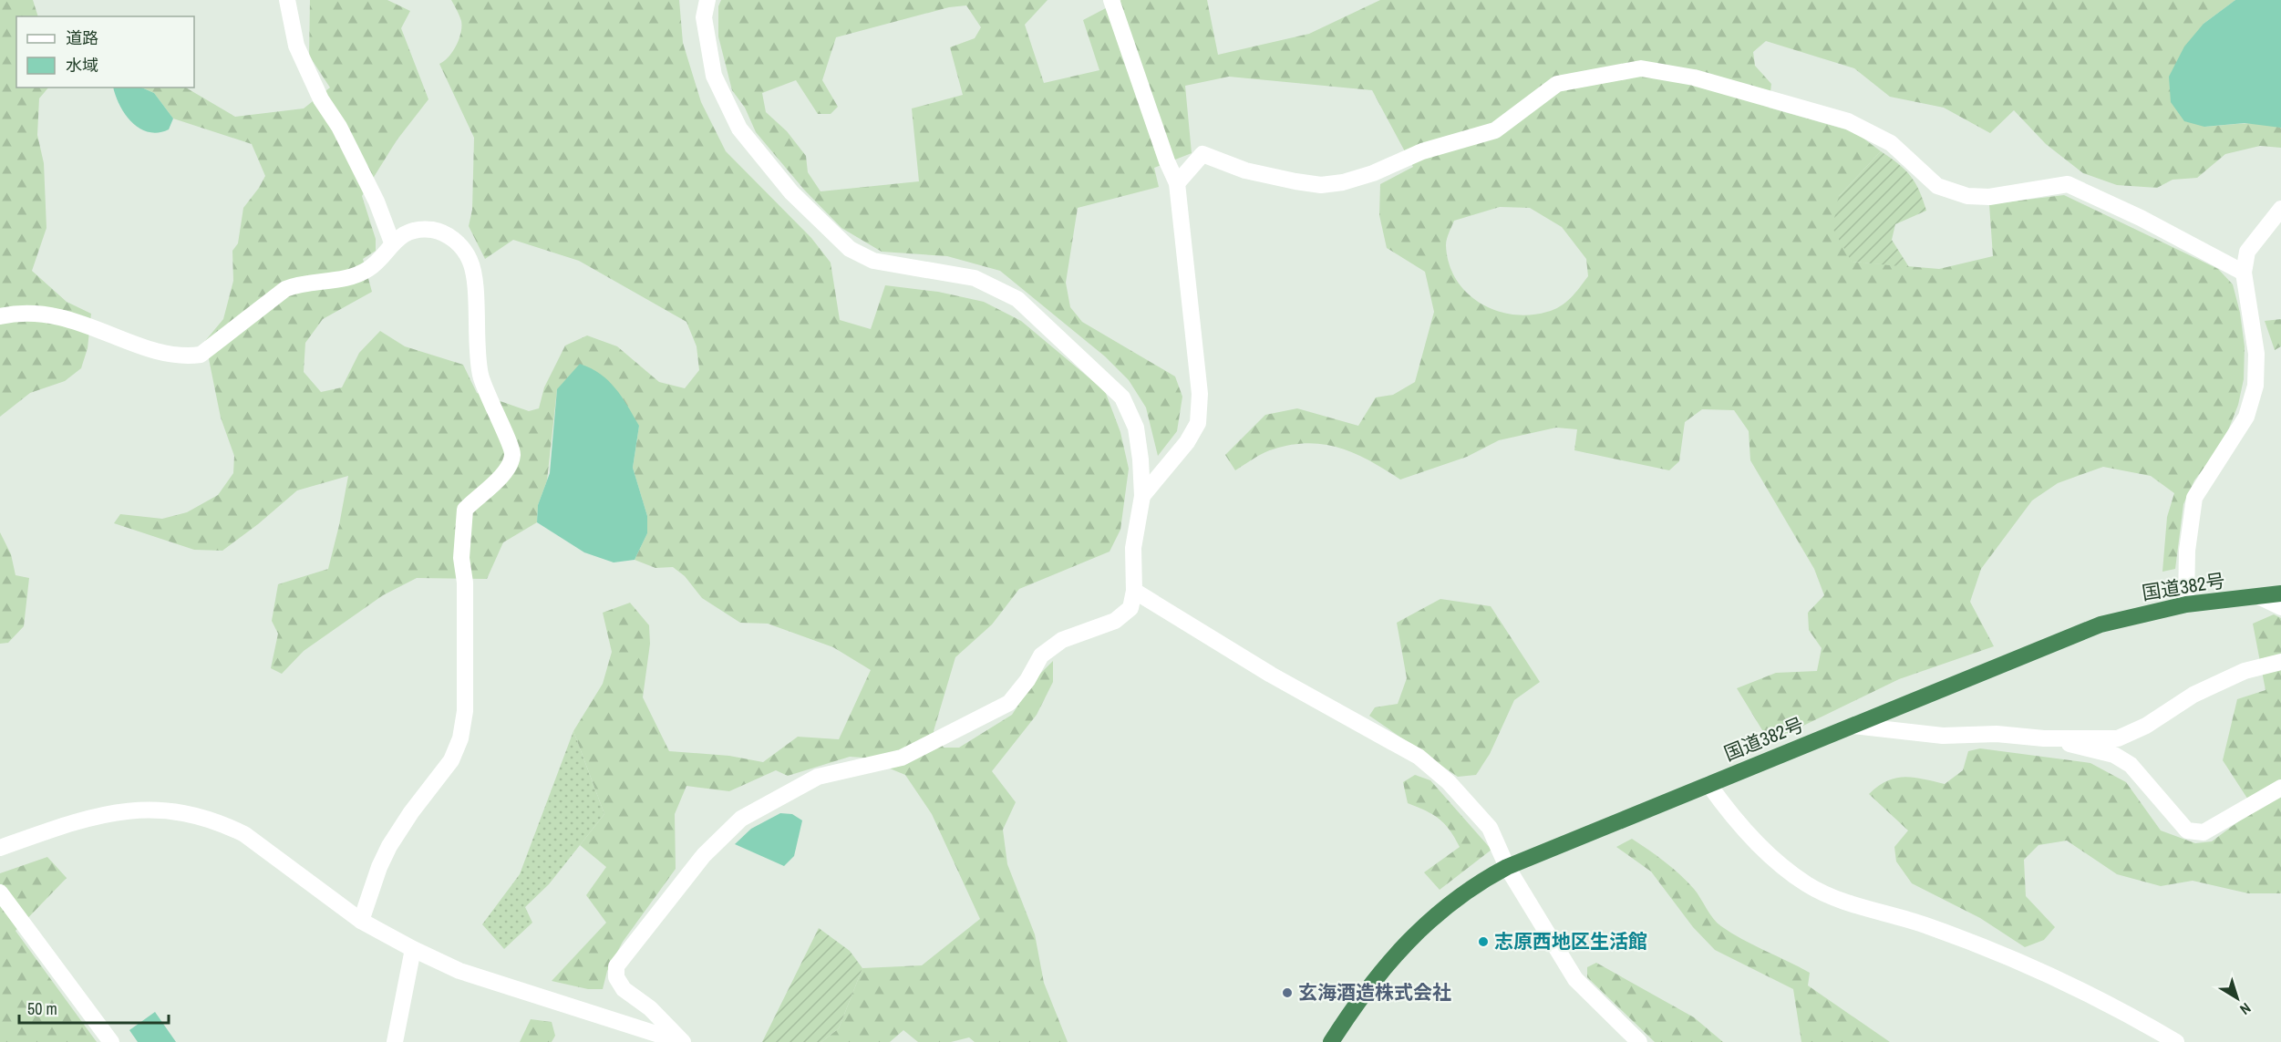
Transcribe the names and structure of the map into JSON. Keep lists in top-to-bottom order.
{
  "streets": {
    "highway": ["国道382号"]
  },
  "places": ["志原西地区生活館", "玄海酒造株式会社"],
  "legend": ["道路", "水域"],
  "scale_bar": "50 m",
  "north": "bottom right"
}
